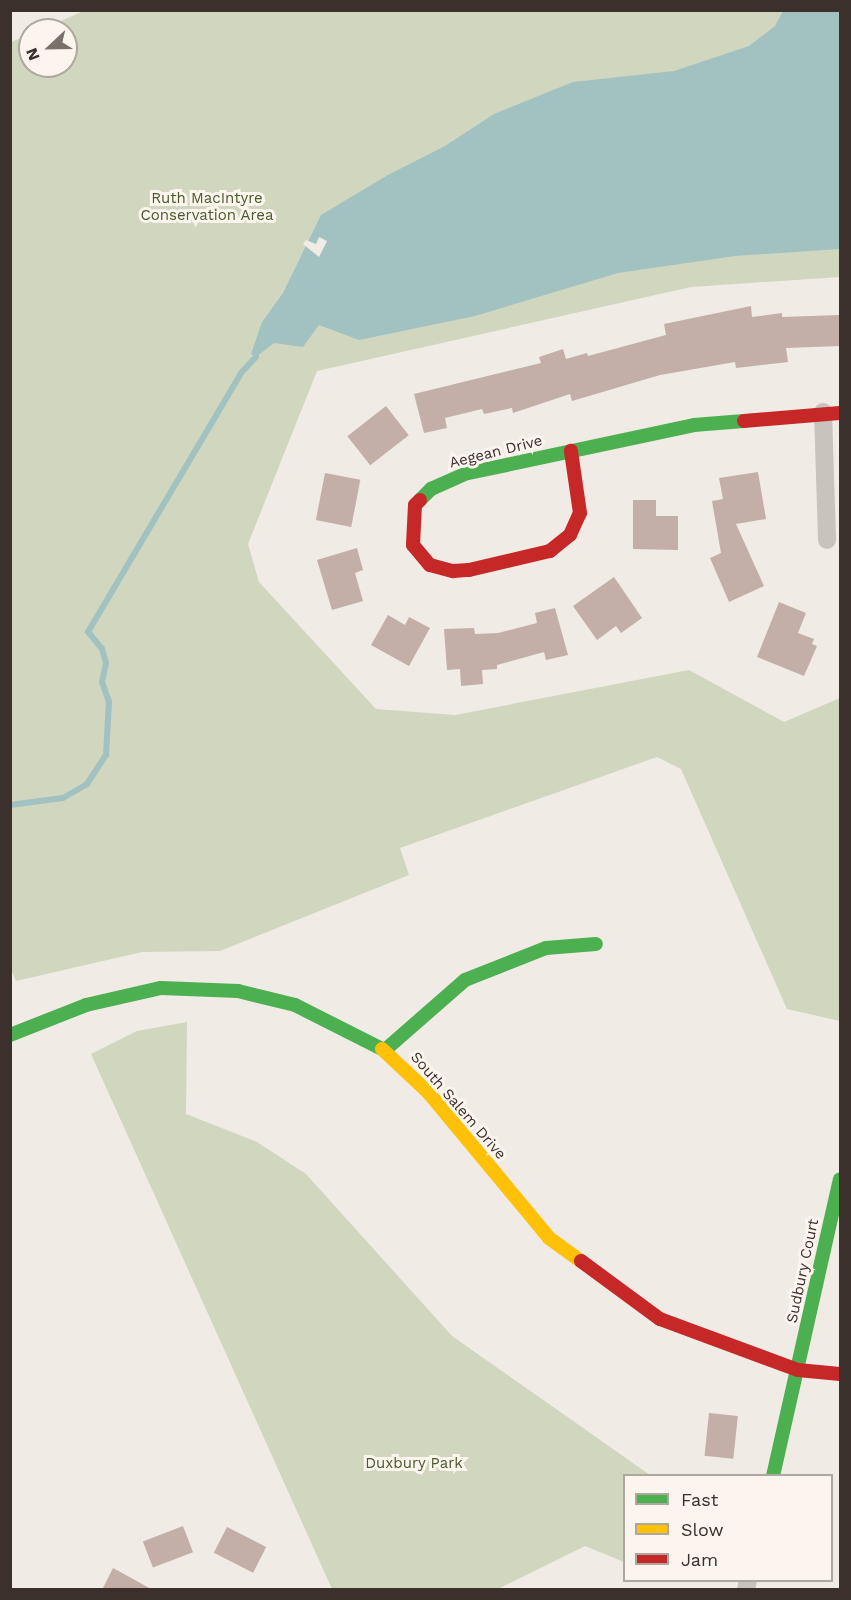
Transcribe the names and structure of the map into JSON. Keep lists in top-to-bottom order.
{
  "streets": {
    "street": ["Aegean Drive", "South Salem Drive", "Sudbury Court"]
  },
  "crossings": [
    ["South Salem Drive", "Sudbury Court"]
  ],
  "parks": ["Ruth MacIntyre Conservation Area", "Duxbury Park"],
  "legend": ["Fast", "Slow", "Jam"],
  "north": "left"
}
